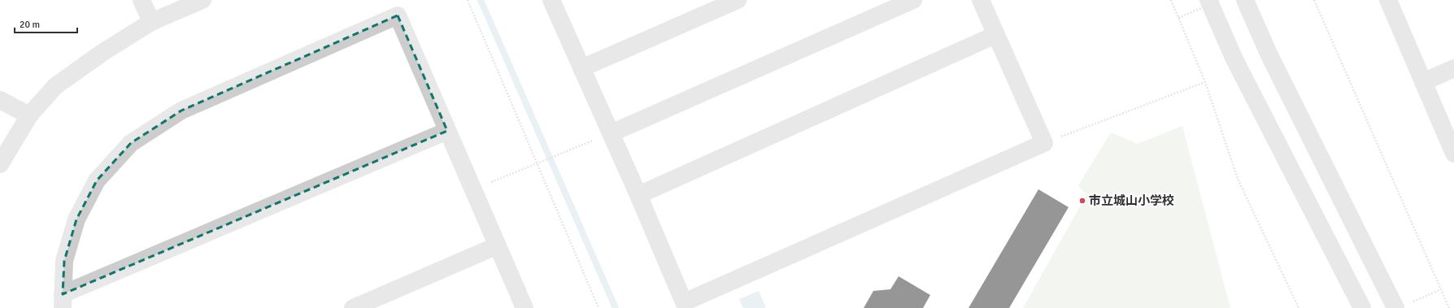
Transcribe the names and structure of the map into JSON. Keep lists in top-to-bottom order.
{
  "places": ["市立城山小学校"],
  "scale_bar": "20 m"
}
